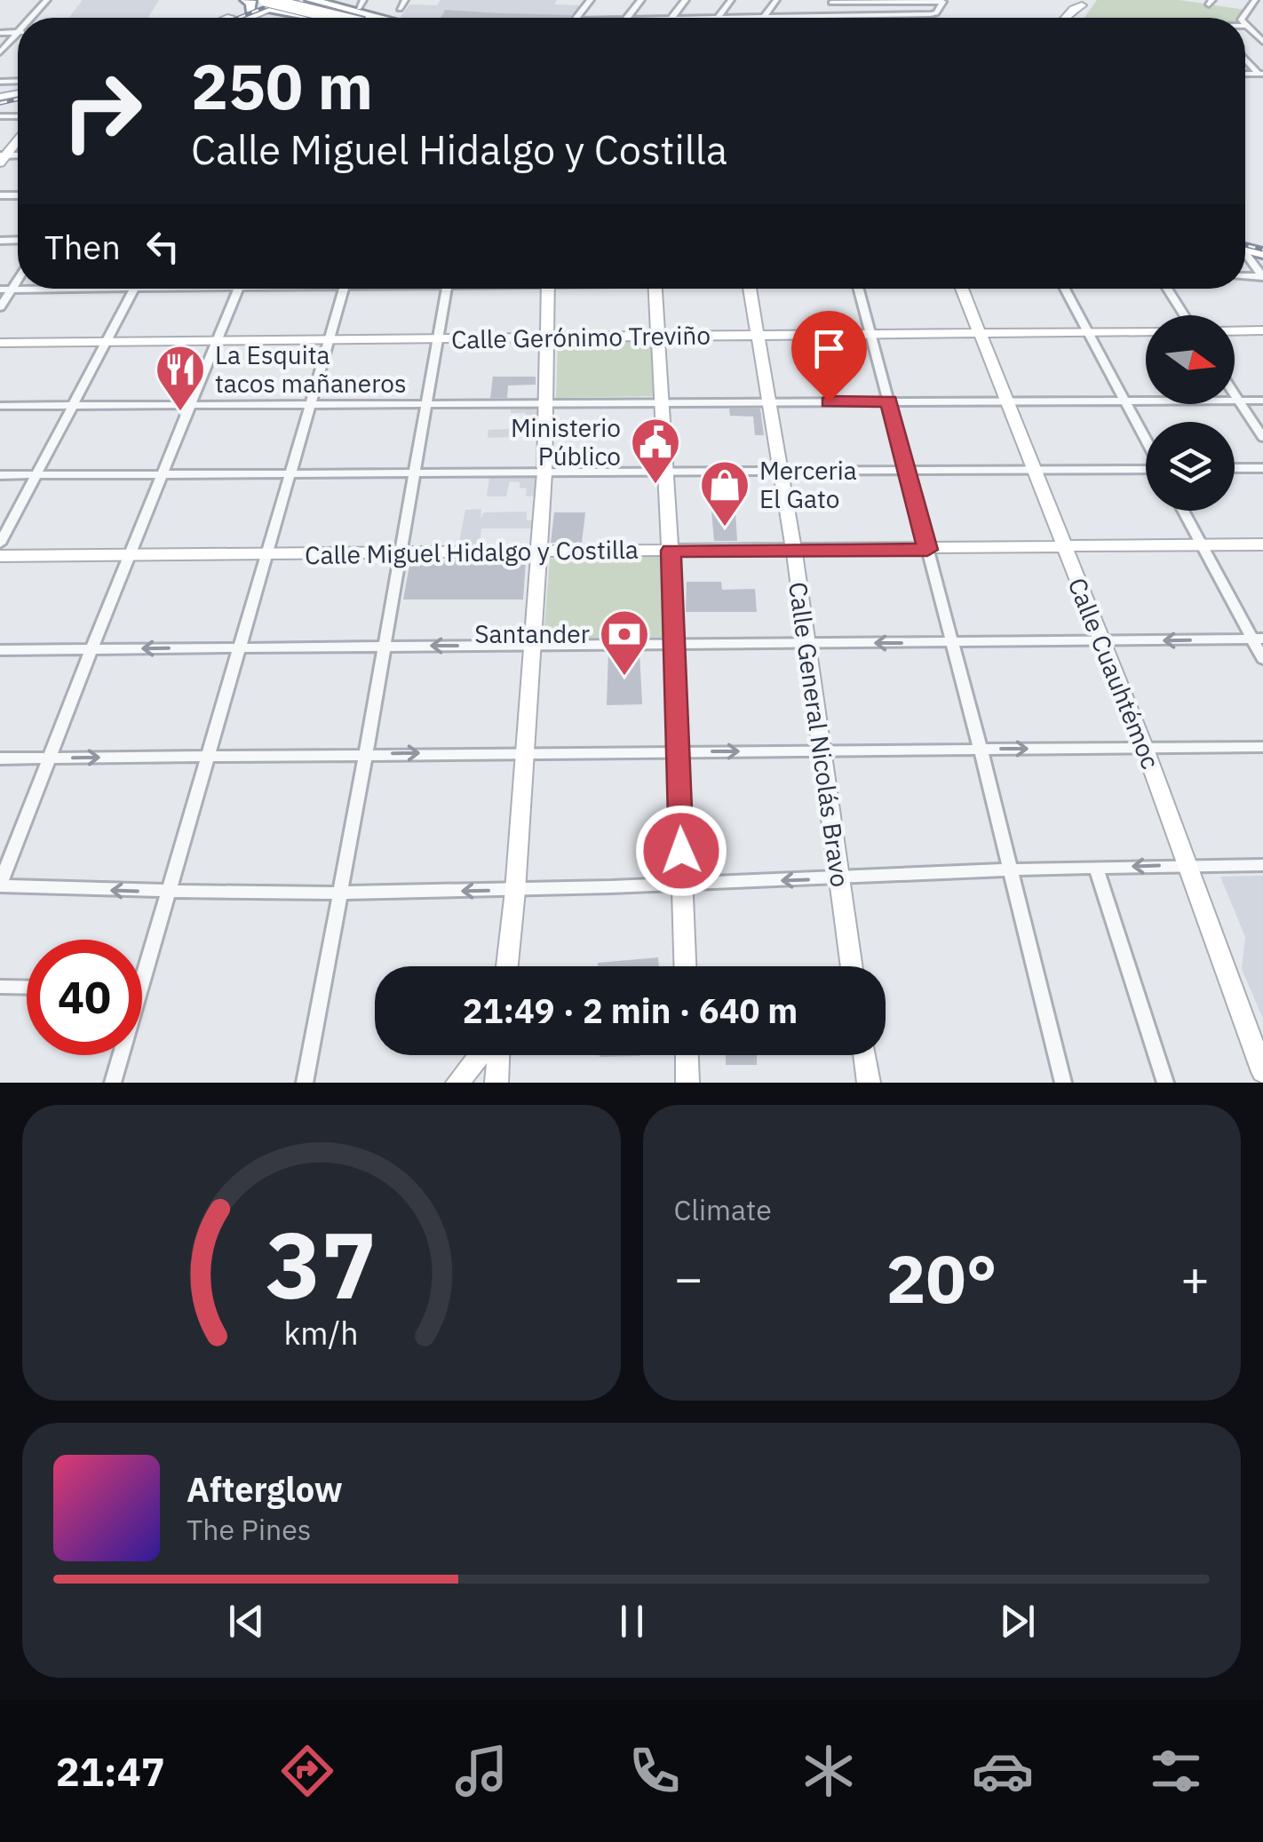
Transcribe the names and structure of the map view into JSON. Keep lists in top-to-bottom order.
{
  "streets": {
    "street": [
      "Calle Gerónimo Treviño",
      "Calle Miguel Hidalgo y Costilla",
      "Calle Cuauhtémoc",
      "Calle General Nicolás Bravo"
    ]
  },
  "crossings": [
    ["Calle Gerónimo Treviño", "Calle Cuauhtémoc"],
    ["Calle Gerónimo Treviño", "Calle General Nicolás Bravo"],
    ["Calle Miguel Hidalgo y Costilla", "Calle Cuauhtémoc"],
    ["Calle Miguel Hidalgo y Costilla", "Calle General Nicolás Bravo"]
  ],
  "places": {
    "restaurant": ["La Esquita tacos mañaneros"],
    "public building": ["Ministerio Público"],
    "shop": ["Merceria El Gato"],
    "bank": ["Santander"]
  },
  "north": "right",
  "page": {
    "turn": ["250 m", "Calle Miguel Hidalgo y Costilla"],
    "then": "Then",
    "limit": "40",
    "trip": "21:49 · 2 min · 640 m",
    "tile": "Climate",
    "heat": ["−", "20°", "+"],
    "song": ["Afterglow", "The Pines"],
    "tabs": "21:47",
    "gauge": ["37", "km/h"]
  }
}
